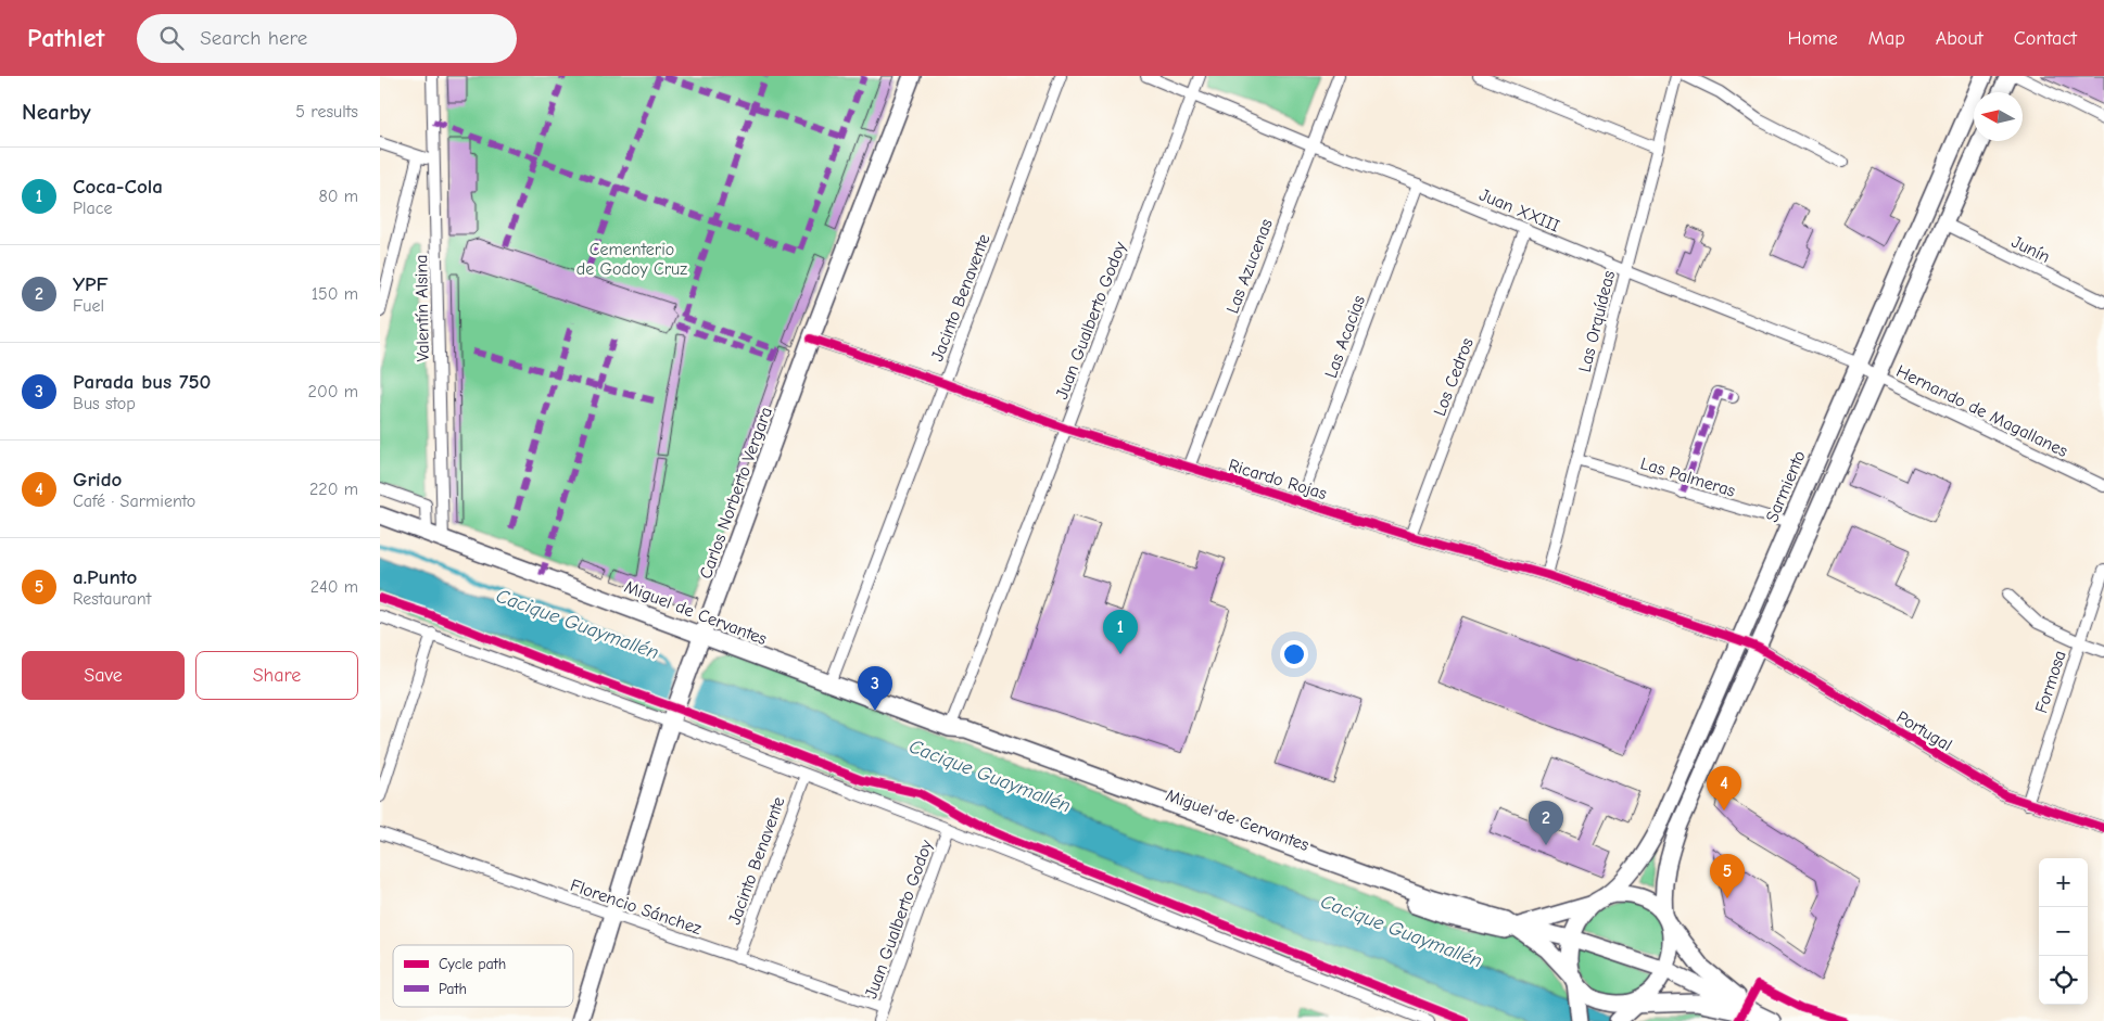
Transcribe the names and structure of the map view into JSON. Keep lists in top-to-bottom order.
{
  "streets": {
    "main road": ["Sarmiento", "Carlos Norberto Vergara", "Miguel de Cervantes"],
    "street": [
      "Juan XXIII",
      "Junín",
      "Las Azucenas",
      "Jacinto Benavente",
      "Valentín Alsina",
      "Juan Gualberto Godoy",
      "Las Orquídeas",
      "Las Acacias",
      "Los Cedros",
      "Hernando de Magallanes",
      "Las Palmeras",
      "Ricardo Rojas",
      "Formosa",
      "Portugal",
      "Florencio Sánchez"
    ]
  },
  "crossings": [
    ["Juan XXIII", "Las Azucenas"],
    ["Juan XXIII", "Juan Gualberto Godoy"],
    ["Juan XXIII", "Las Orquídeas"],
    ["Juan XXIII", "Las Acacias"],
    ["Juan XXIII", "Los Cedros"],
    ["Juan XXIII", "Hernando de Magallanes"],
    ["Juan XXIII", "Sarmiento"],
    ["Las Azucenas", "Ricardo Rojas"],
    ["Jacinto Benavente", "Ricardo Rojas"],
    ["Jacinto Benavente", "Miguel de Cervantes"],
    ["Jacinto Benavente", "Florencio Sánchez"],
    ["Valentín Alsina", "Miguel de Cervantes"],
    ["Juan Gualberto Godoy", "Ricardo Rojas"],
    ["Juan Gualberto Godoy", "Miguel de Cervantes"],
    ["Juan Gualberto Godoy", "Florencio Sánchez"],
    ["Las Orquídeas", "Las Palmeras"],
    ["Las Orquídeas", "Ricardo Rojas"],
    ["Las Acacias", "Ricardo Rojas"],
    ["Los Cedros", "Ricardo Rojas"],
    ["Las Palmeras", "Sarmiento"],
    ["Ricardo Rojas", "Sarmiento"],
    ["Ricardo Rojas", "Carlos Norberto Vergara"],
    ["Ricardo Rojas", "Portugal"],
    ["Sarmiento", "Miguel de Cervantes"],
    ["Sarmiento", "Portugal"],
    ["Carlos Norberto Vergara", "Miguel de Cervantes"],
    ["Carlos Norberto Vergara", "Florencio Sánchez"],
    ["Formosa", "Portugal"]
  ],
  "water": ["Cacique Guaymallén"],
  "parks": ["Cementerio de Godoy Cruz"],
  "legend": ["Cycle path", "Path"],
  "north": "left",
  "page": {
    "header": "Pathlet",
    "search": "Search here",
    "nav": [
      "Home",
      "Map",
      "About",
      "Contact"
    ],
    "heading": ["Nearby", "5 results"],
    "list": [
      {
        "mark": "1",
        "name": "Coca-Cola",
        "note": "Place",
        "value": "80 m"
      },
      {
        "mark": "2",
        "name": "YPF",
        "note": "Fuel",
        "value": "150 m"
      },
      {
        "mark": "3",
        "name": "Parada bus 750",
        "note": "Bus stop",
        "value": "200 m"
      },
      {
        "mark": "4",
        "name": "Grido",
        "note": "Café · Sarmiento",
        "value": "220 m"
      },
      {
        "mark": "5",
        "name": "a.Punto",
        "note": "Restaurant",
        "value": "240 m"
      }
    ],
    "pins": [
      "1",
      "3",
      "4",
      "2",
      "5"
    ],
    "buttons": ["Save", "Share"],
    "map_buttons": ["+", "−"]
  }
}
